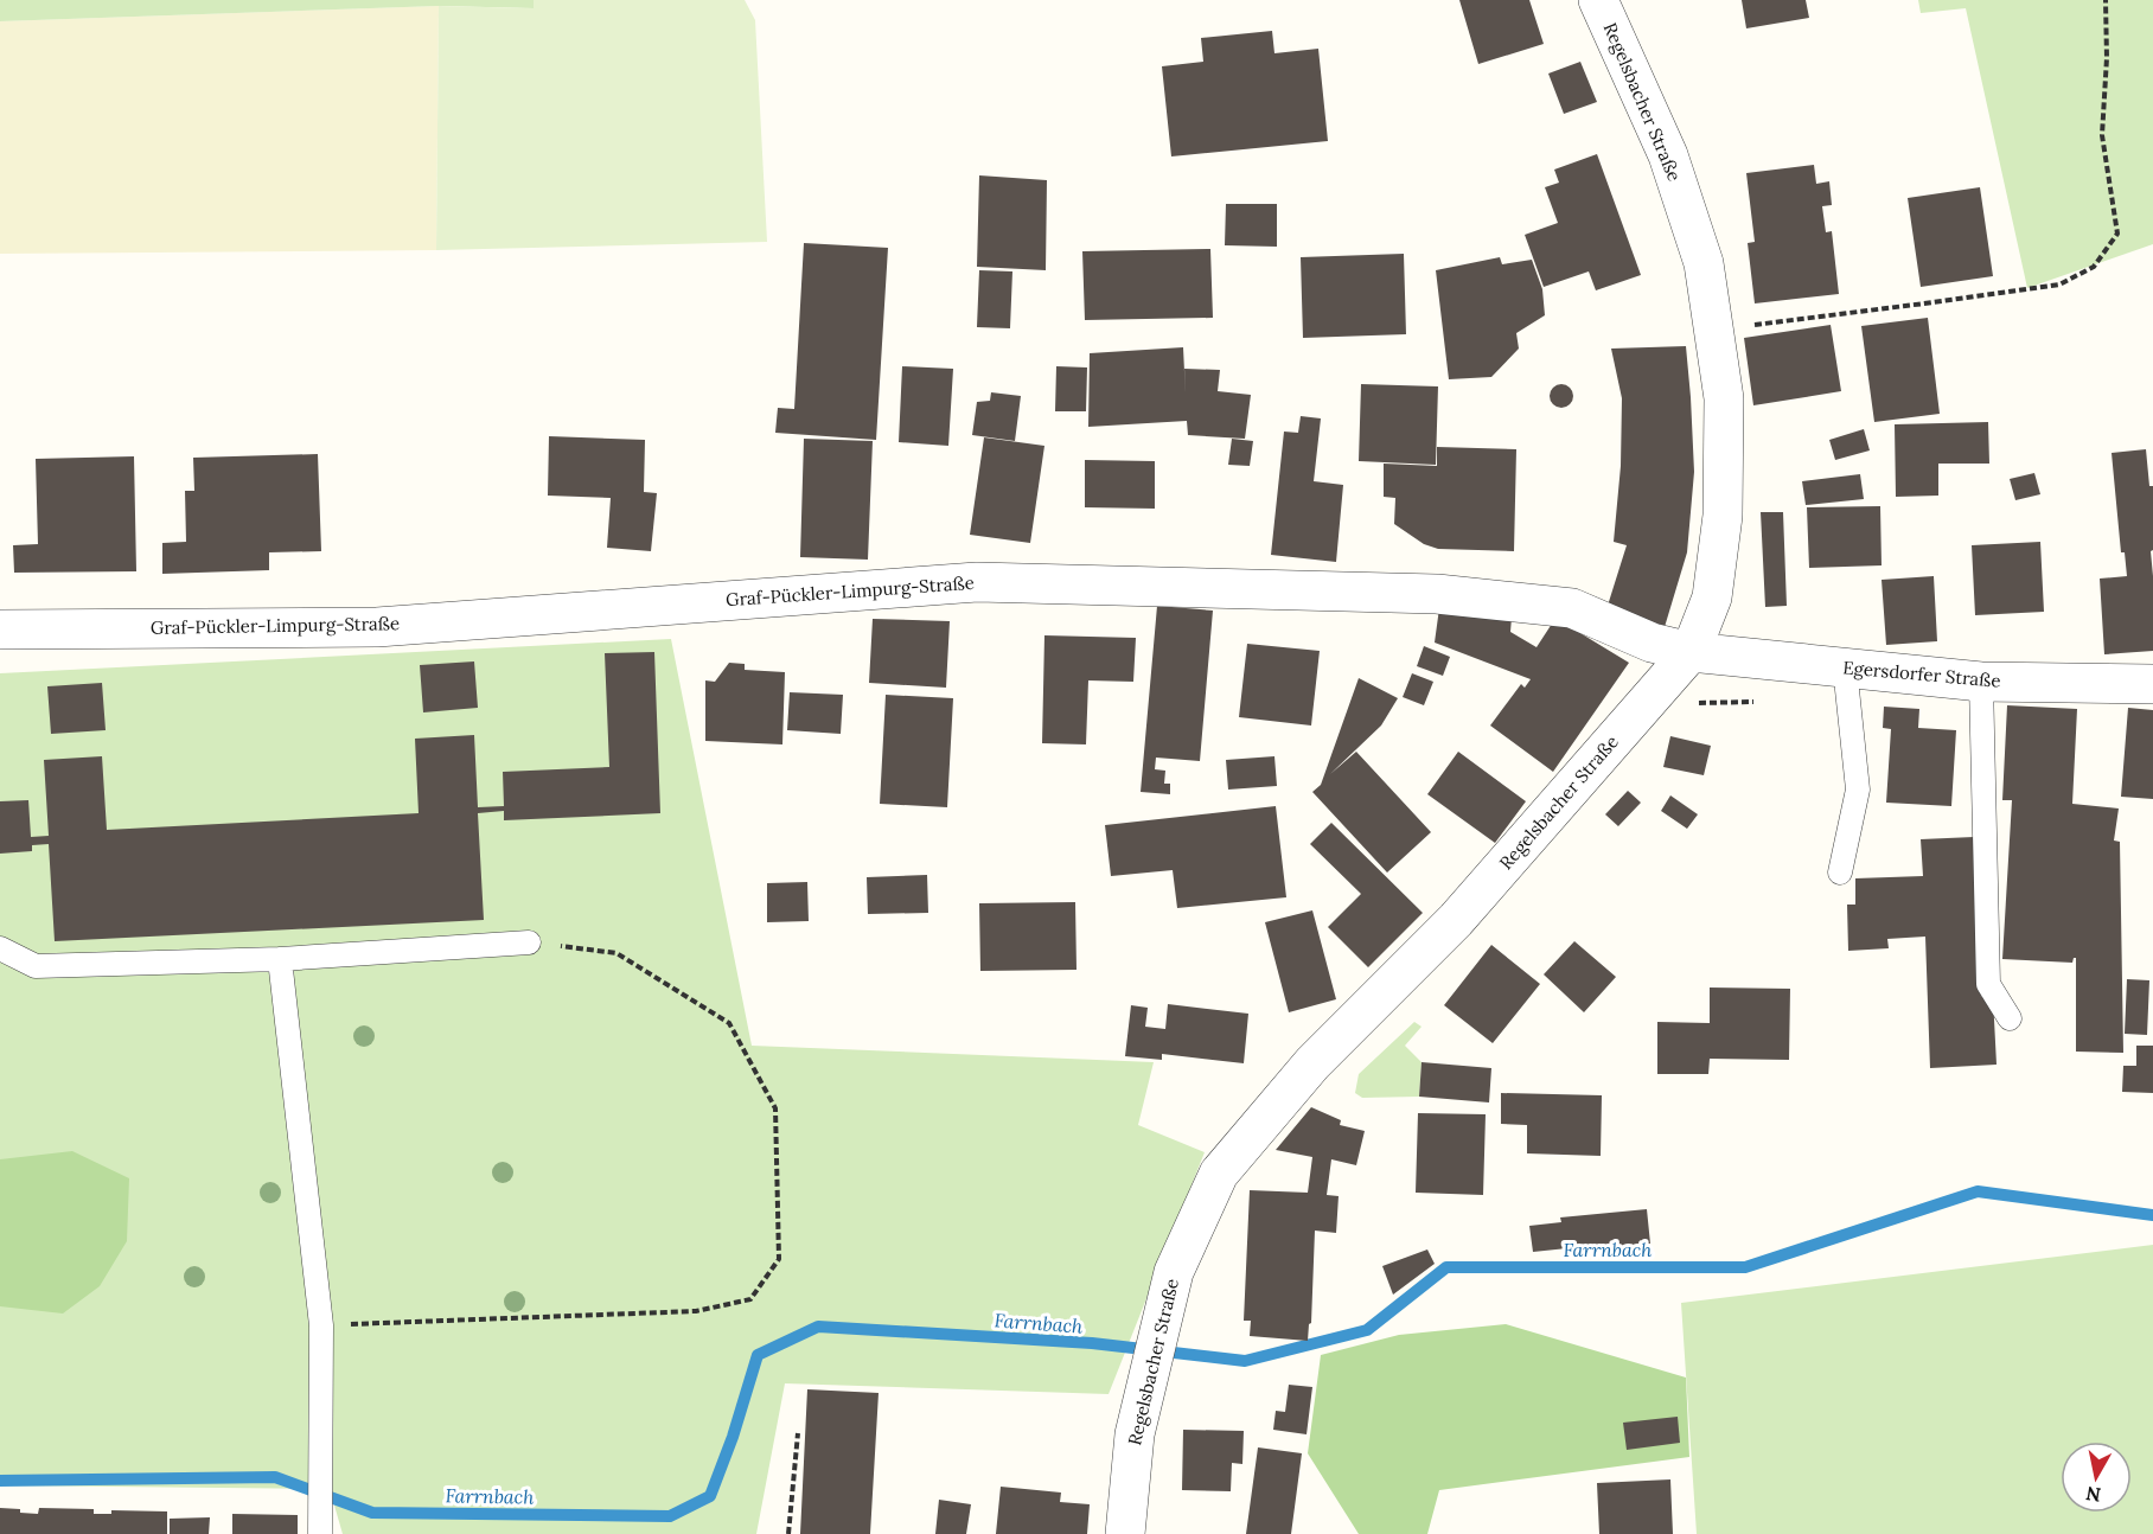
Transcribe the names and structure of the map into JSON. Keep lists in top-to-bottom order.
{
  "streets": {
    "street": ["Regelsbacher Straße", "Graf-Pückler-Limpurg-Straße", "Egersdorfer Straße"]
  },
  "crossings": [
    ["Regelsbacher Straße", "Graf-Pückler-Limpurg-Straße"],
    ["Regelsbacher Straße", "Egersdorfer Straße"],
    ["Graf-Pückler-Limpurg-Straße", "Egersdorfer Straße"]
  ],
  "water": ["Farrnbach"],
  "north": "bottom"
}
